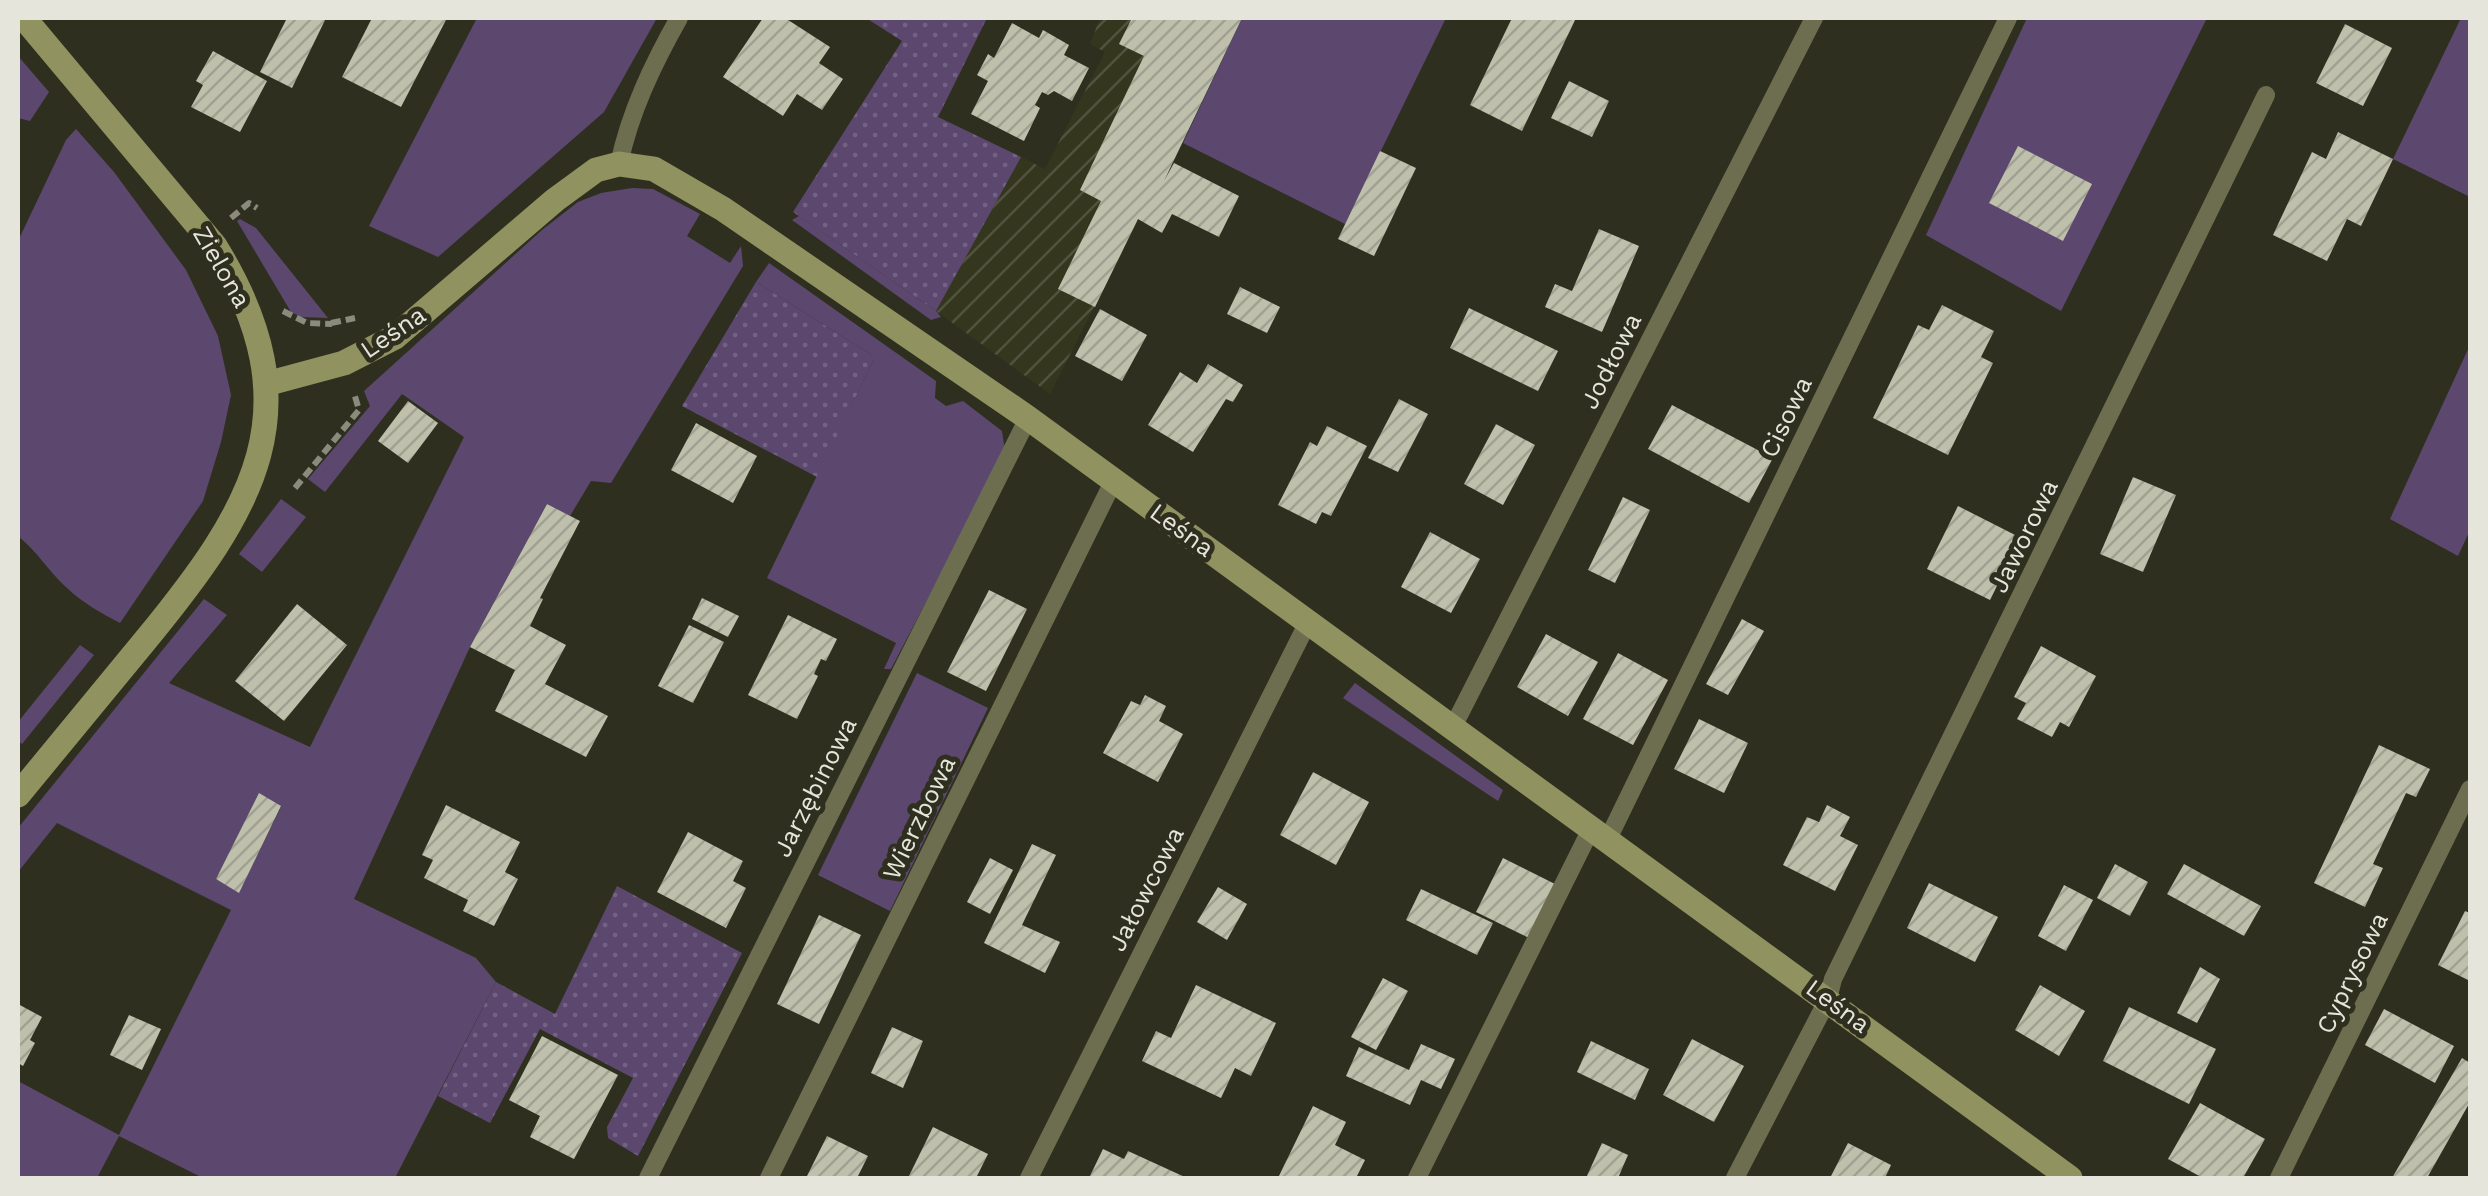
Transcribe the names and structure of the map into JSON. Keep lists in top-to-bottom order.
{
  "streets": {
    "street": ["Zielona", "Leśna"],
    "lane": [
      "Jodłowa",
      "Cisowa",
      "Jaworowa",
      "Jarzębinowa",
      "Wierzbowa",
      "Jałowcowa",
      "Cyprysowa"
    ]
  },
  "crossings": [
    ["Zielona", "Leśna"],
    ["Leśna", "Jodłowa"],
    ["Leśna", "Cisowa"],
    ["Leśna", "Jaworowa"],
    ["Leśna", "Jarzębinowa"],
    ["Leśna", "Wierzbowa"],
    ["Leśna", "Jałowcowa"]
  ]
}
